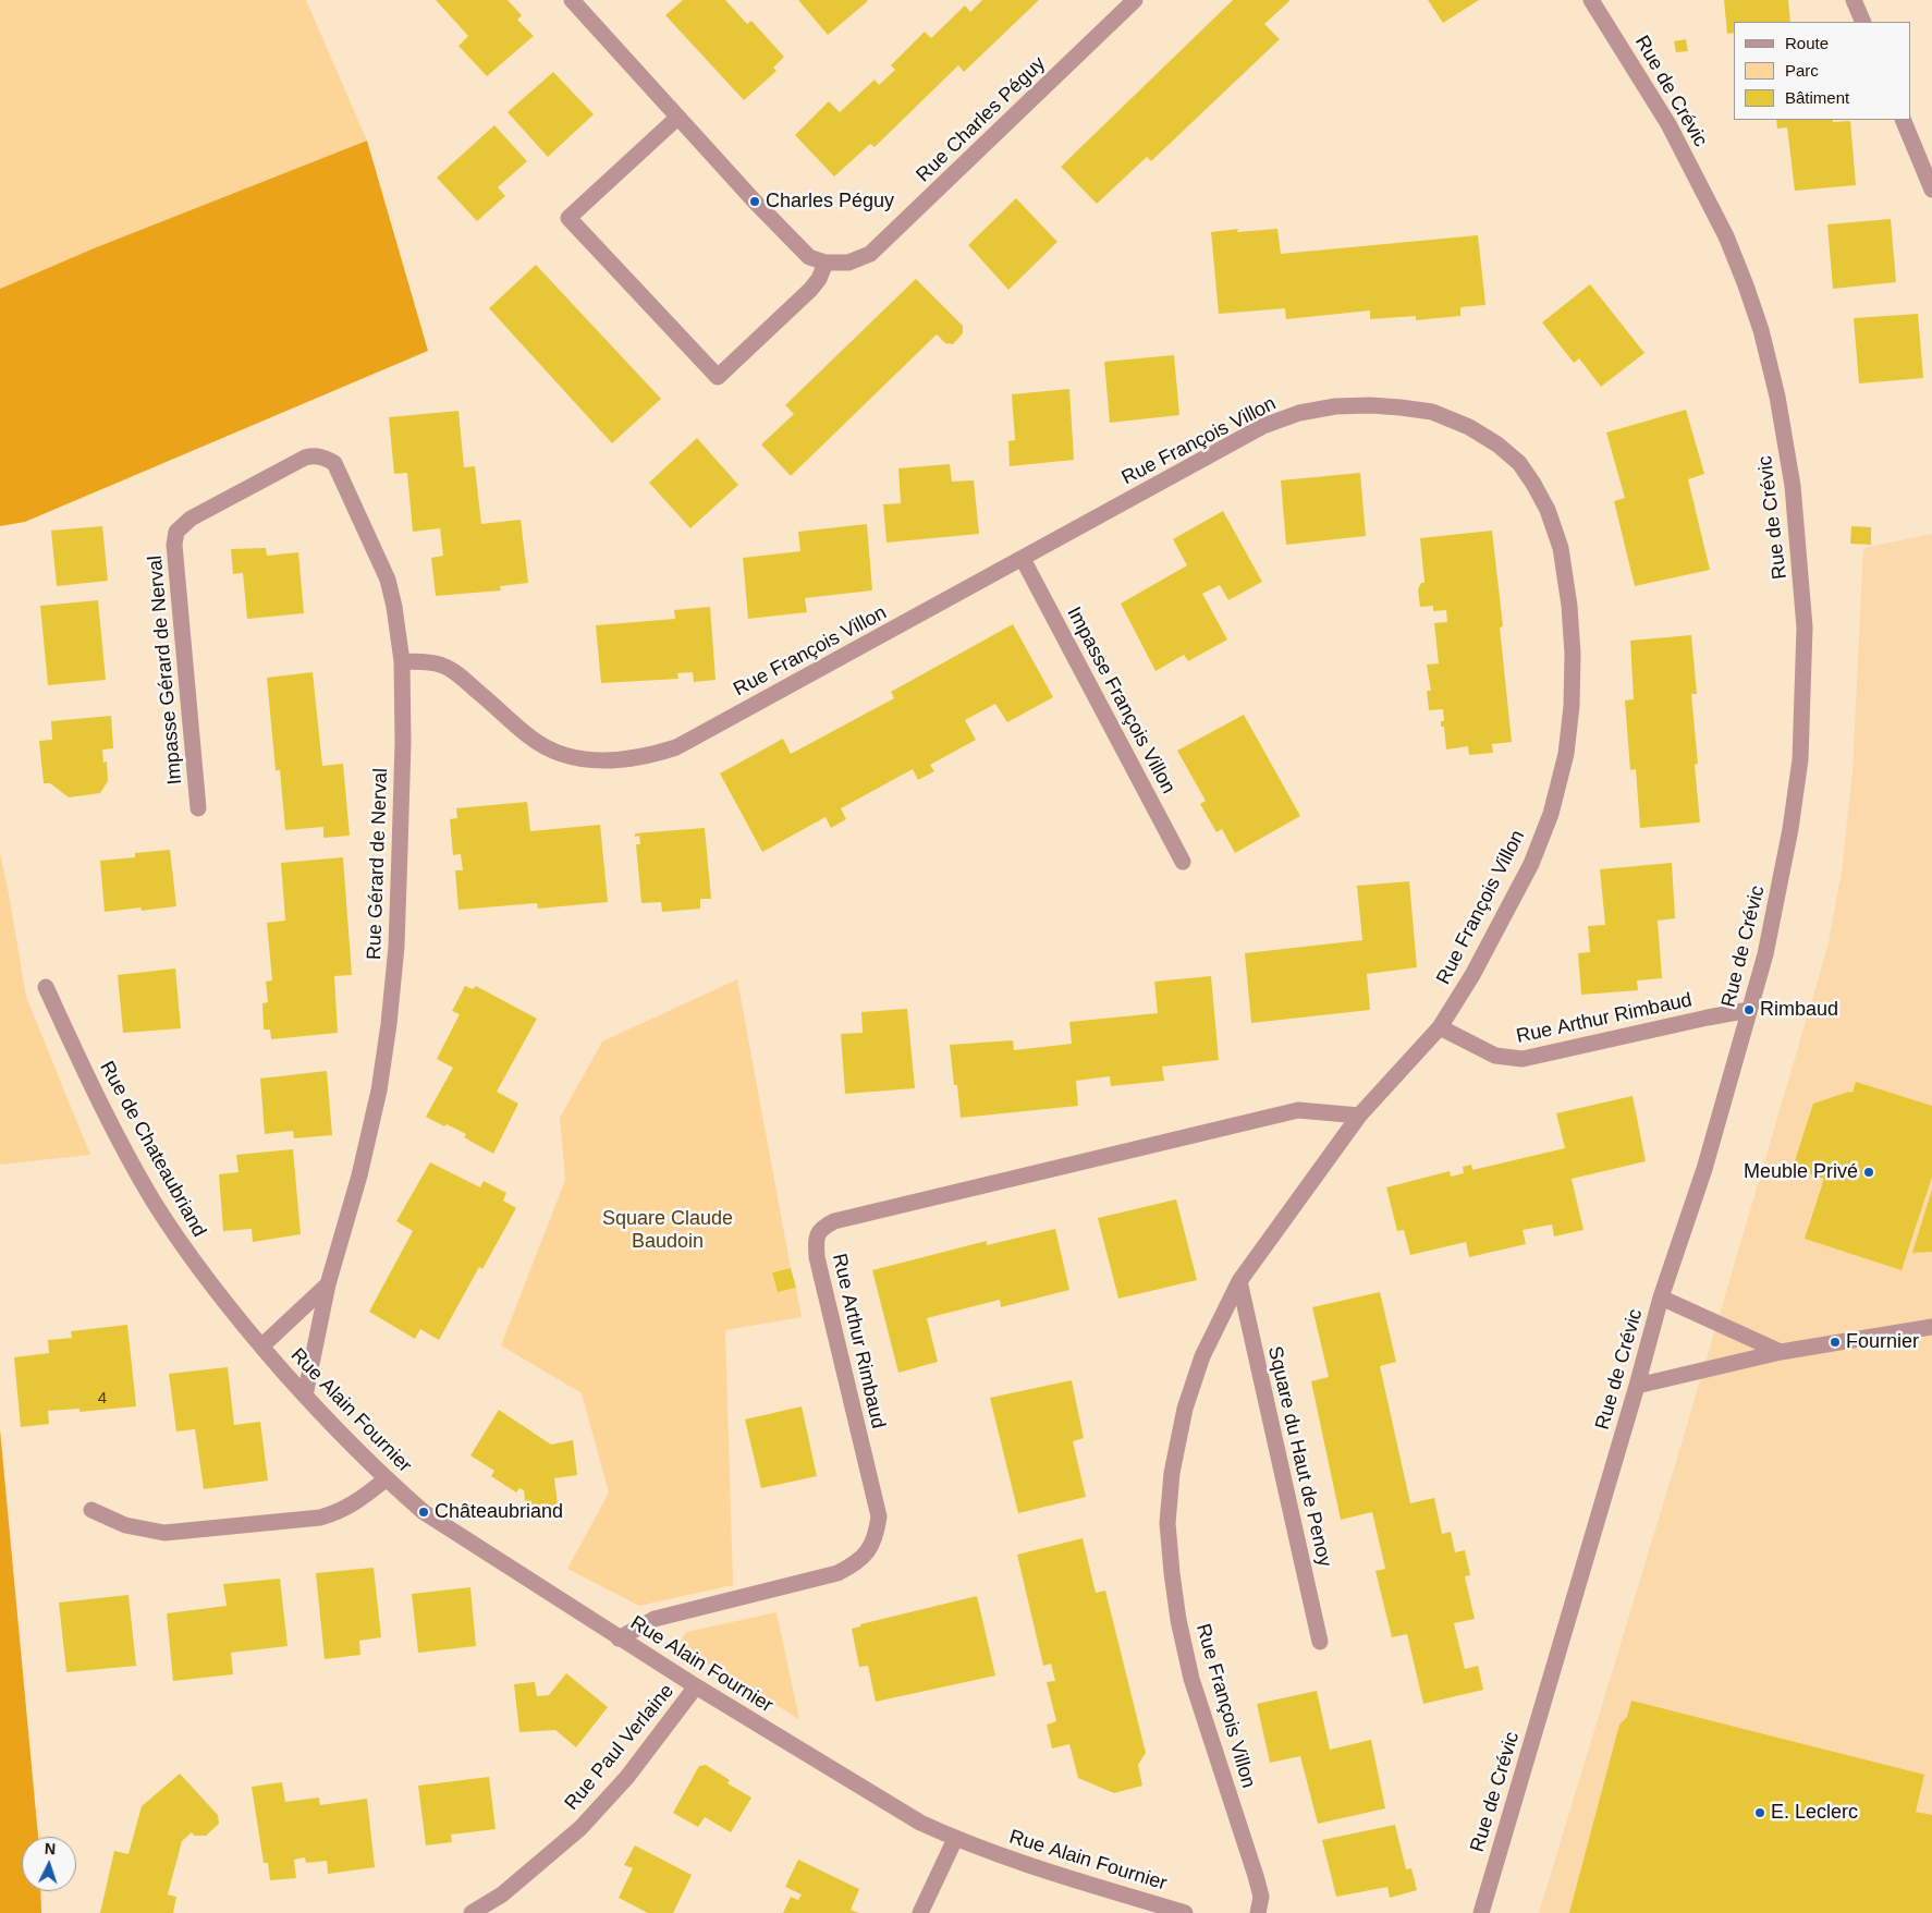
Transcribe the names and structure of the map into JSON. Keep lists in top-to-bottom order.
{
  "streets": {
    "street": [
      "Rue de Crévic",
      "Rue Charles Péguy",
      "Rue François Villon",
      "Impasse Gérard de Nerval",
      "Impasse François Villon",
      "Rue Gérard de Nerval",
      "Rue Arthur Rimbaud",
      "Rue de Chateaubriand",
      "Rue Alain Fournier",
      "Square du Haut de Penoy",
      "Rue Paul Verlaine"
    ]
  },
  "crossings": [
    ["Rue de Crévic", "Rue Arthur Rimbaud"],
    ["Rue François Villon", "Impasse François Villon"],
    ["Rue François Villon", "Rue Gérard de Nerval"],
    ["Rue François Villon", "Rue Arthur Rimbaud"],
    ["Rue François Villon", "Square du Haut de Penoy"],
    ["Impasse Gérard de Nerval", "Rue Gérard de Nerval"],
    ["Rue Gérard de Nerval", "Rue Alain Fournier"],
    ["Rue Arthur Rimbaud", "Rue Alain Fournier"],
    ["Rue de Chateaubriand", "Rue Alain Fournier"],
    ["Rue Alain Fournier", "Rue Paul Verlaine"]
  ],
  "parks": ["Square Claude Baudoin"],
  "places": [
    "Charles Péguy",
    "Rimbaud",
    "Meuble Privé",
    "Fournier",
    "Châteaubriand",
    "E. Leclerc"
  ],
  "house_numbers": ["4"],
  "legend": ["Route", "Parc", "Bâtiment"],
  "north": "top"
}
